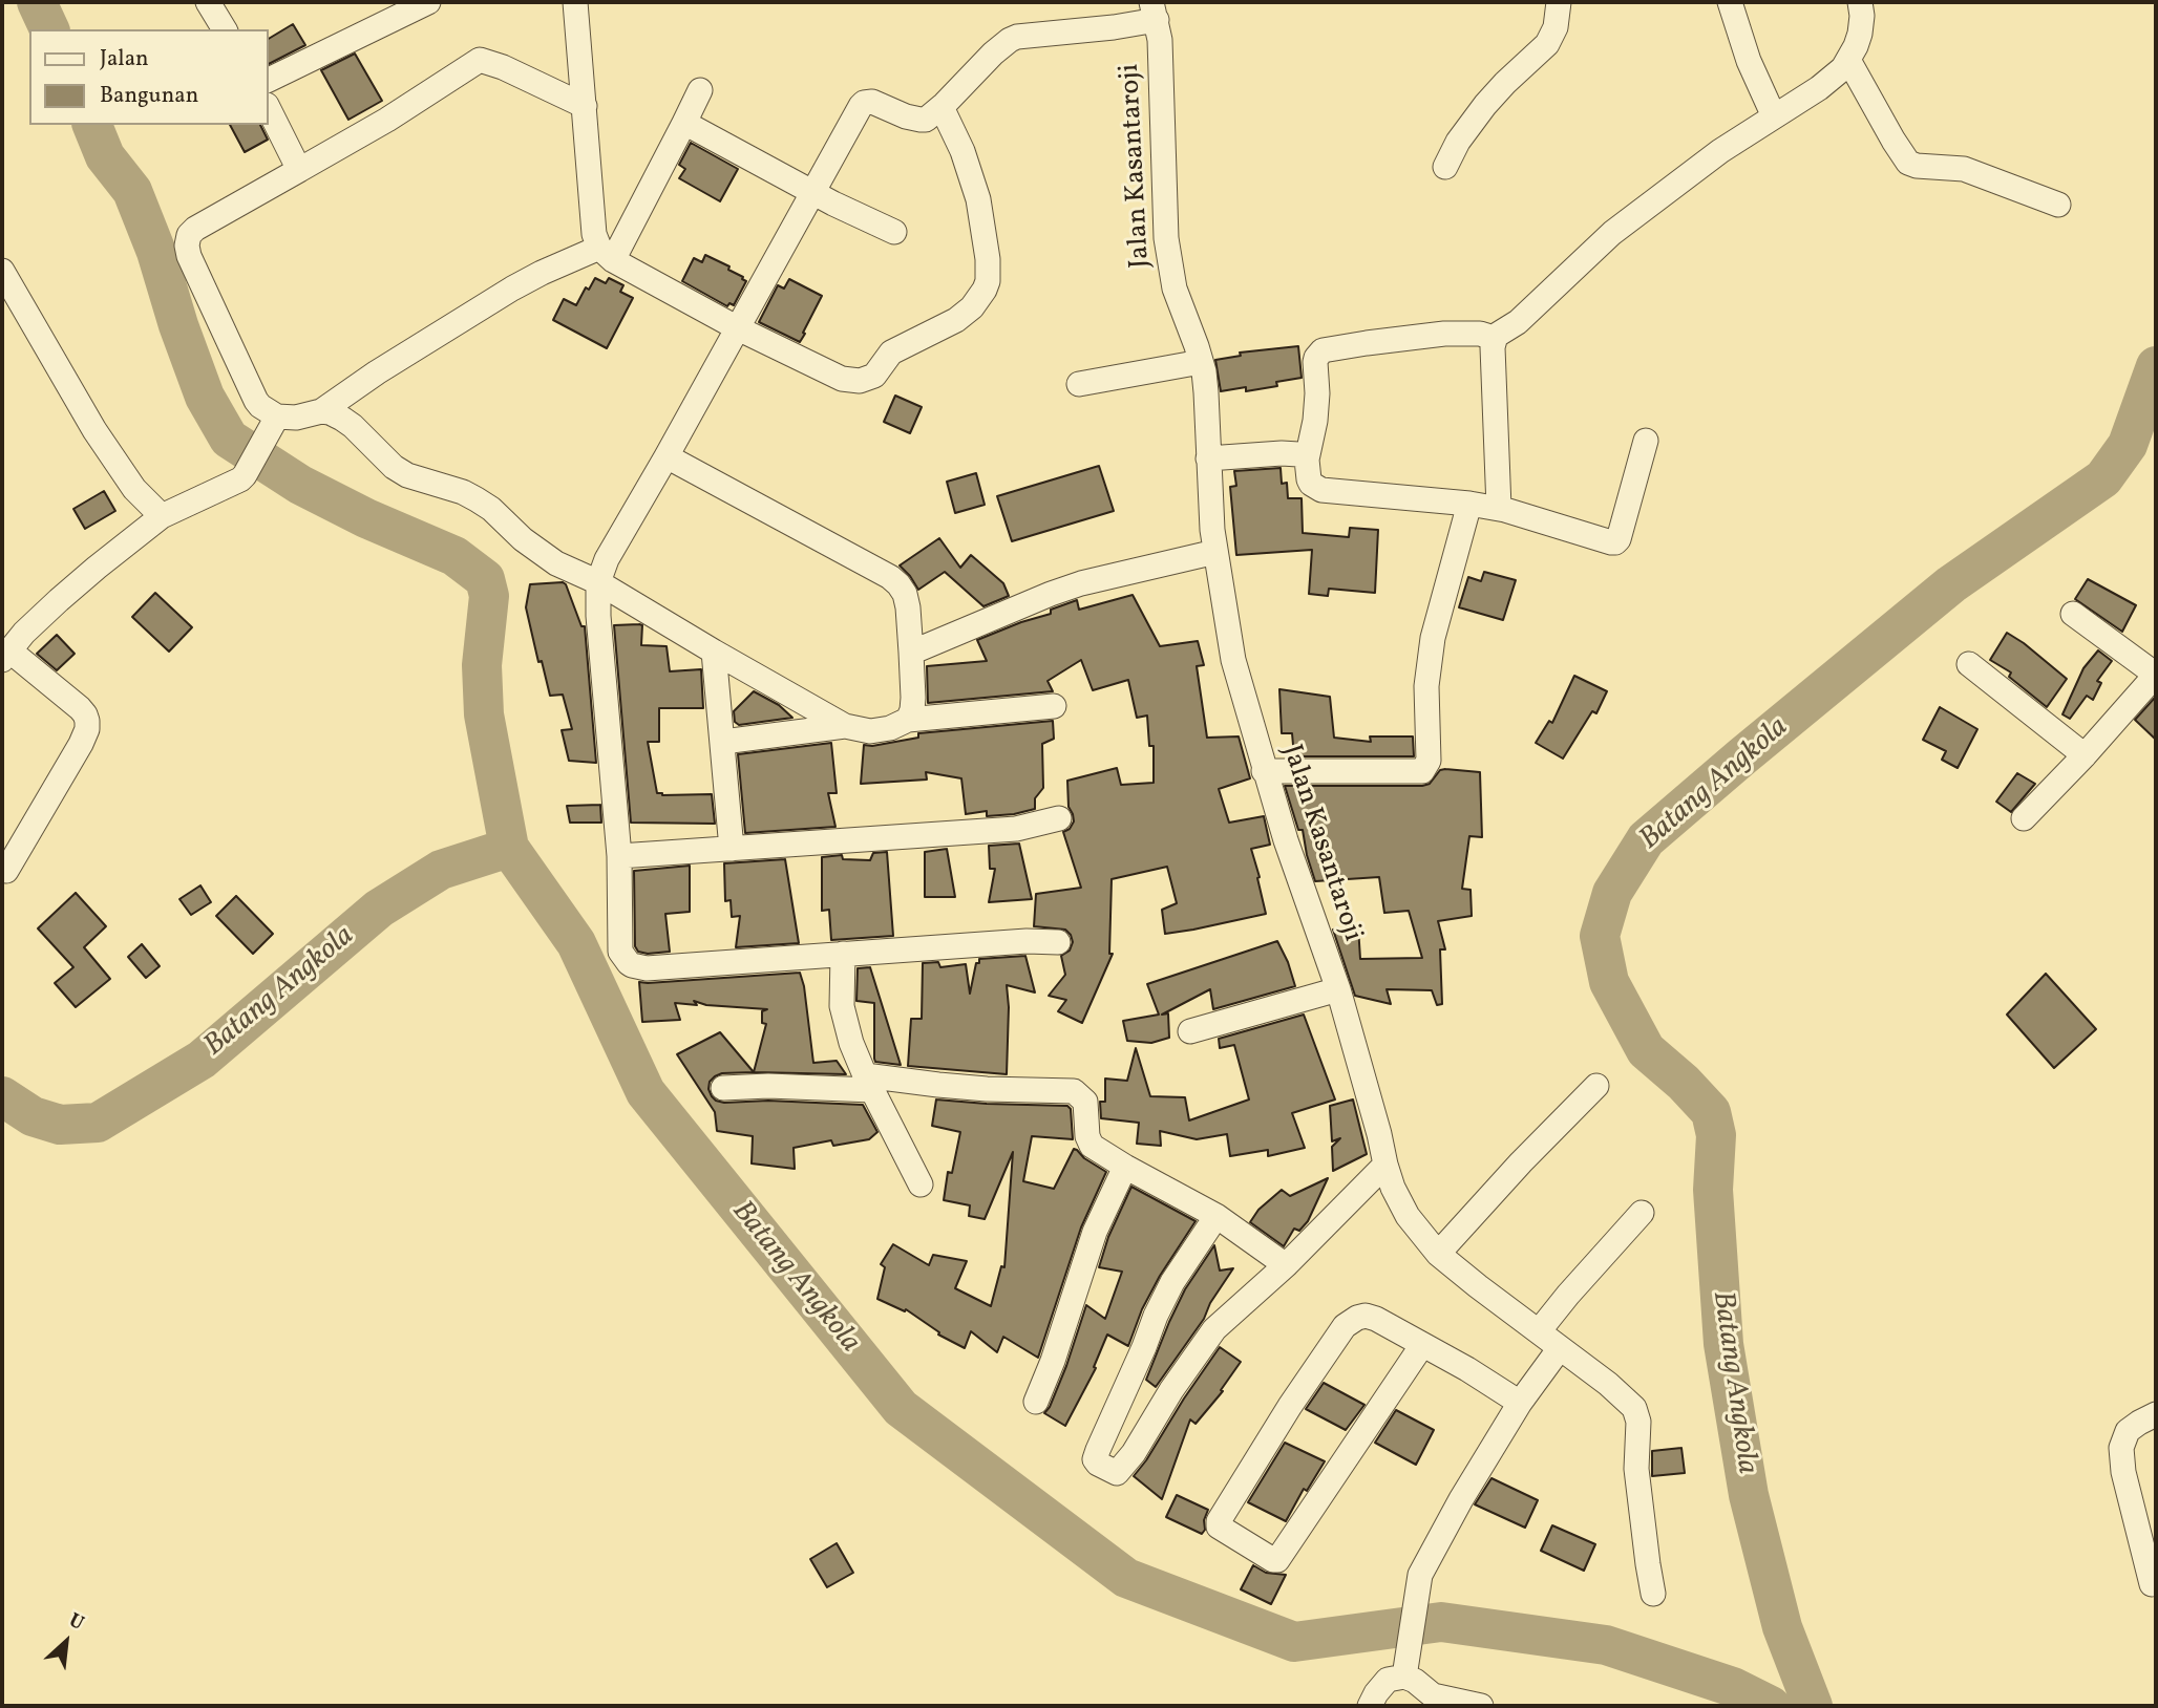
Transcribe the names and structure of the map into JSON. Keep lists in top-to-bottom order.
{
  "streets": {
    "street": ["Jalan Kasantaroji"]
  },
  "water": ["Batang Angkola"],
  "legend": ["Jalan", "Bangunan"],
  "north": "top right"
}
